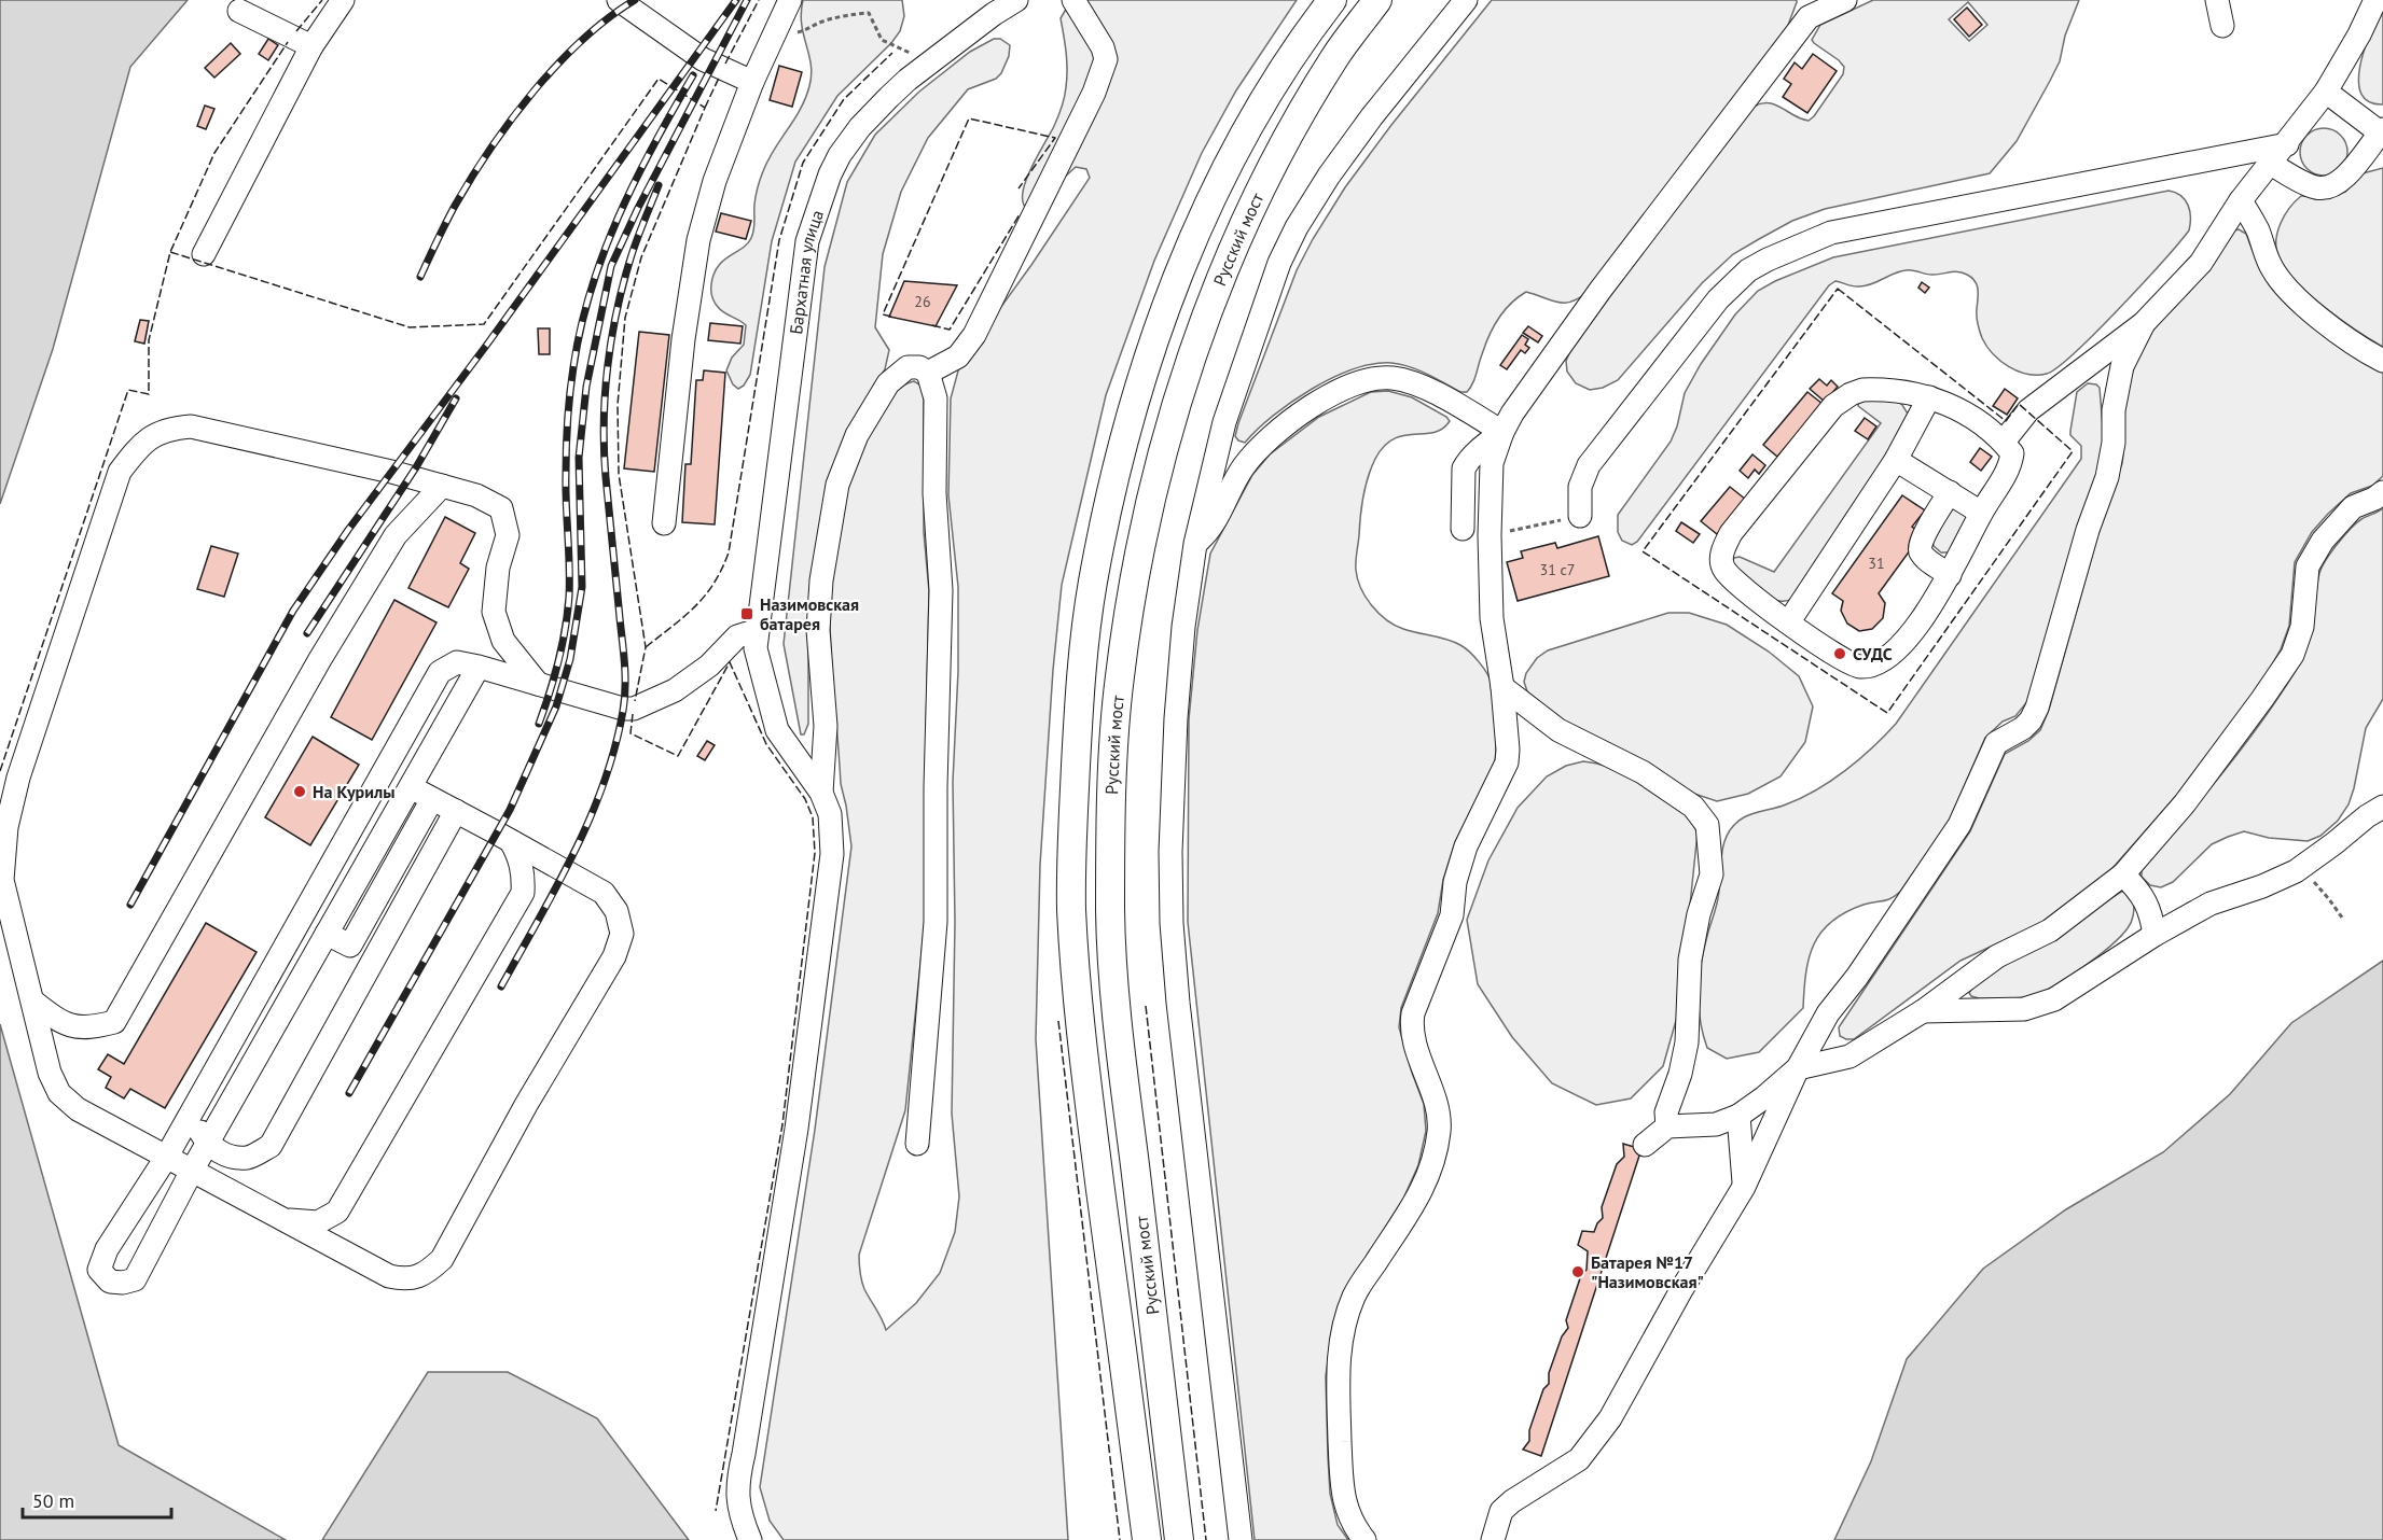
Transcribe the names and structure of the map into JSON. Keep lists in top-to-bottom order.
{
  "streets": {
    "main road": ["Русский мост"],
    "street": ["Бархатная улица"]
  },
  "places": {
    "transit": ["Назимовская батарея"],
    "other": ["СУДС", "На Курилы", "Батарея №17 \"Назимовская\""]
  },
  "house_numbers": ["26", "31", "31 с7"],
  "scale_bar": "50 m"
}
